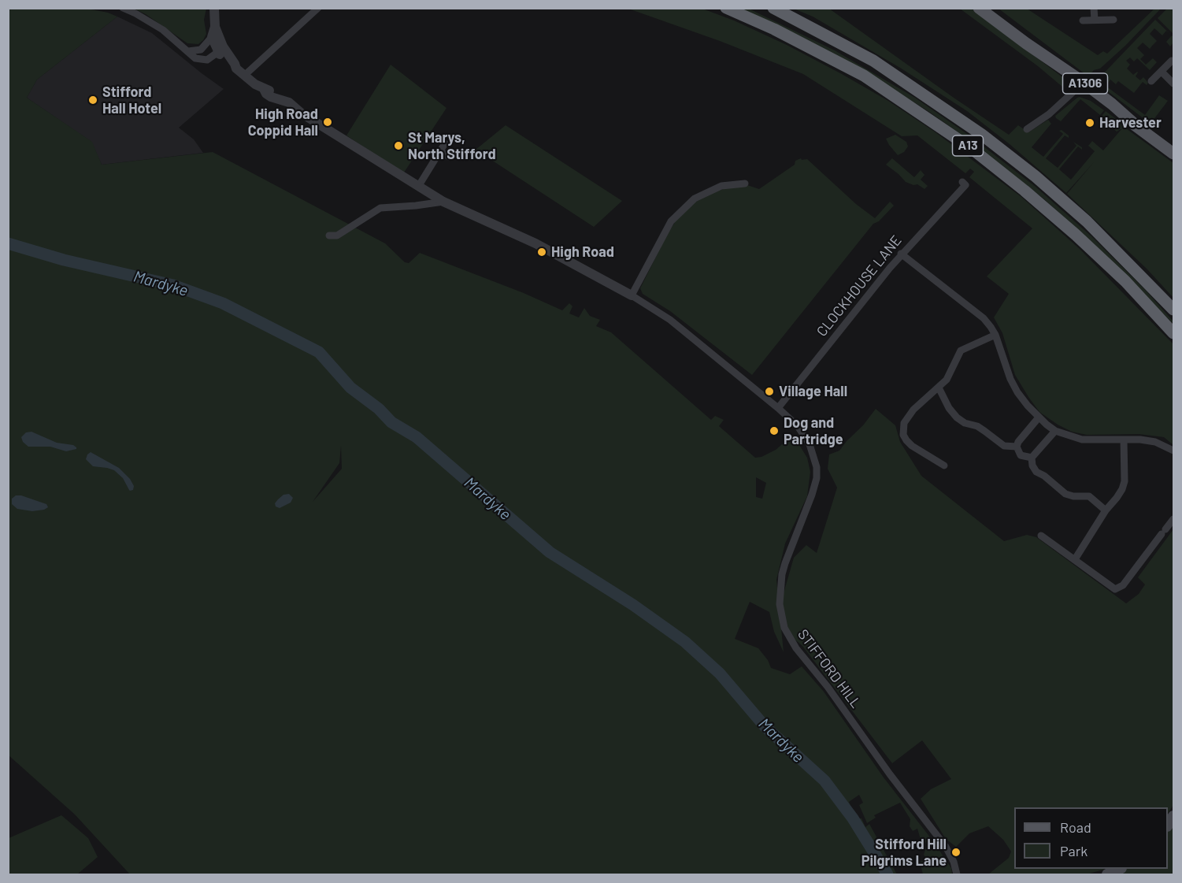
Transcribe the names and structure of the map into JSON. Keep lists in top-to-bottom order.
{
  "streets": {
    "highway": ["A13"],
    "main road": ["A1306"],
    "street": ["CLOCKHOUSE LANE", "STIFFORD HILL"]
  },
  "crossings": [
    ["CLOCKHOUSE LANE", "STIFFORD HILL"]
  ],
  "water": ["Mardyke"],
  "places": [
    "Stifford Hall Hotel",
    "High Road Coppid Hall",
    "Harvester",
    "St Marys, North Stifford",
    "High Road",
    "Village Hall",
    "Dog and Partridge",
    "Stifford Hill Pilgrims Lane"
  ],
  "legend": ["Road", "Park"]
}
